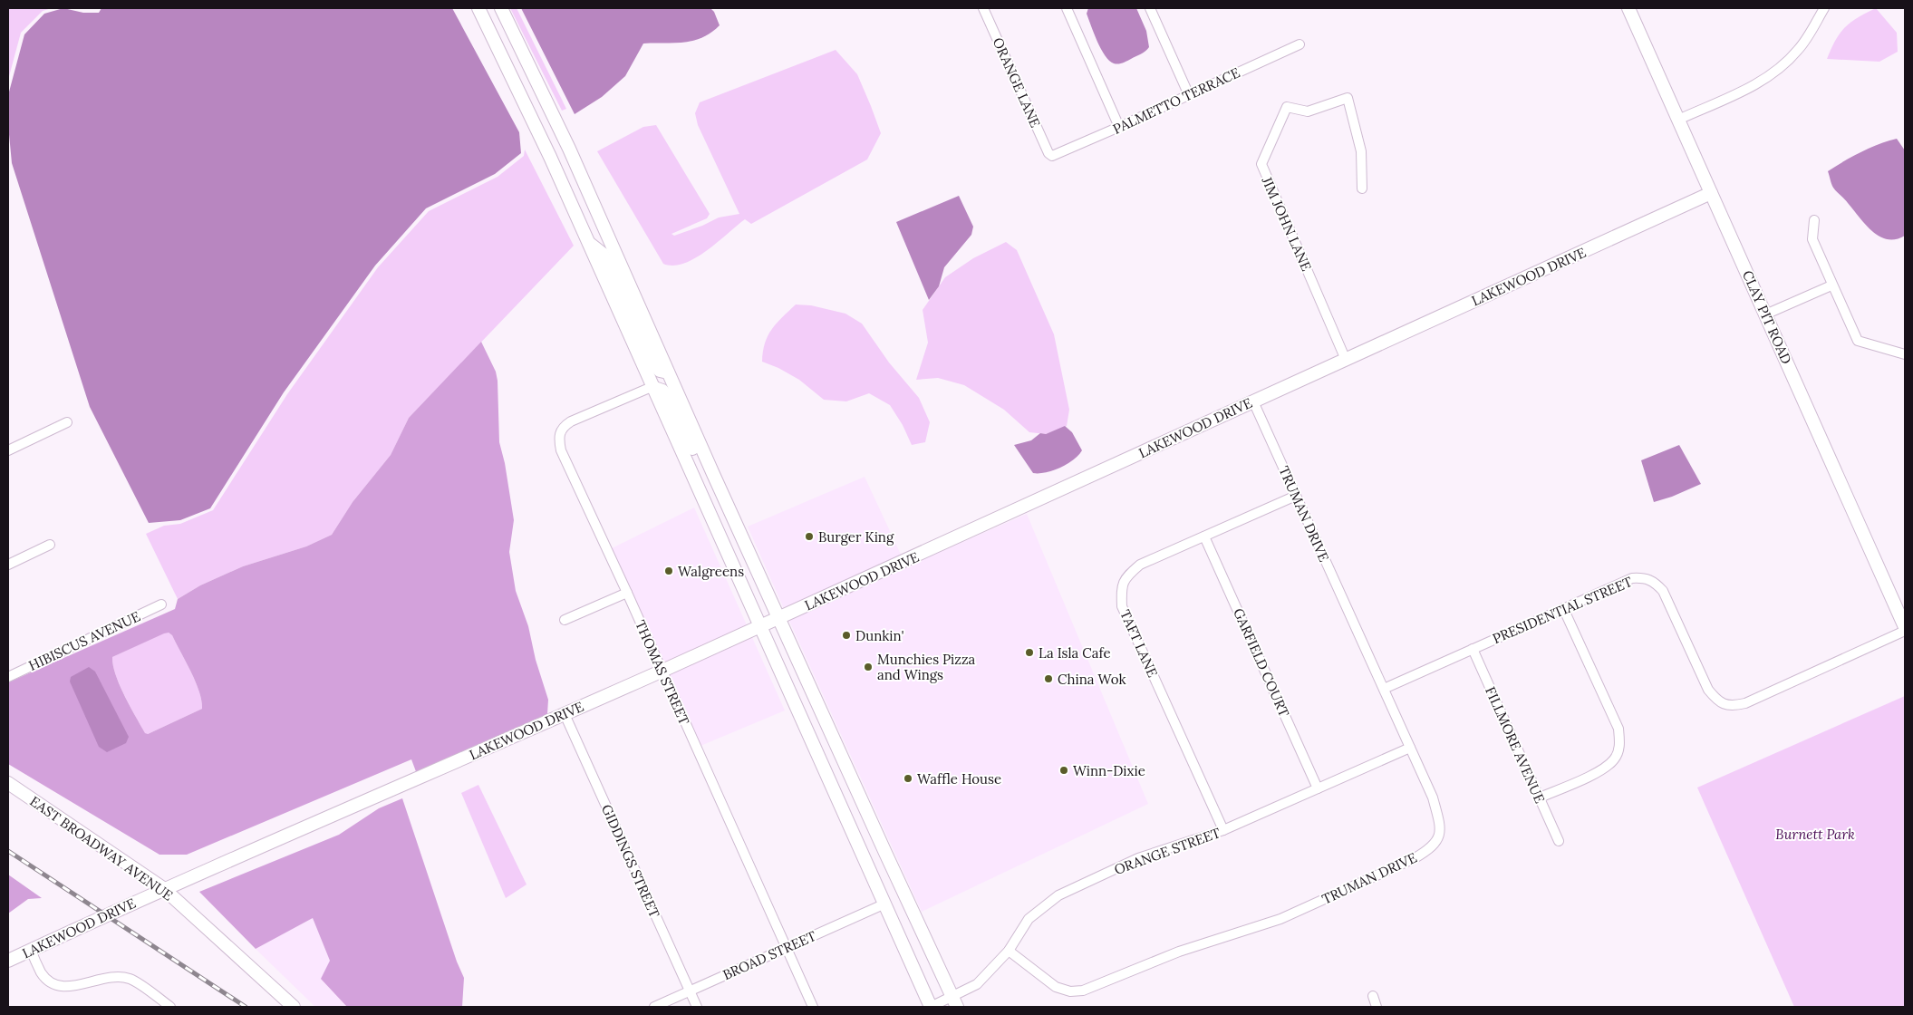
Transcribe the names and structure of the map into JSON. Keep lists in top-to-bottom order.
{
  "streets": {
    "main road": ["LAKEWOOD DRIVE", "CLAY PIT ROAD", "EAST BROADWAY AVENUE"],
    "street": [
      "ORANGE LANE",
      "PALMETTO TERRACE",
      "JIM JOHN LANE",
      "TRUMAN DRIVE",
      "PRESIDENTIAL STREET",
      "HIBISCUS AVENUE",
      "TAFT LANE",
      "GARFIELD COURT",
      "THOMAS STREET",
      "FILLMORE AVENUE",
      "ORANGE STREET",
      "GIDDINGS STREET",
      "BROAD STREET"
    ]
  },
  "crossings": [
    ["ORANGE LANE", "PALMETTO TERRACE"],
    ["JIM JOHN LANE", "LAKEWOOD DRIVE"],
    ["LAKEWOOD DRIVE", "CLAY PIT ROAD"],
    ["LAKEWOOD DRIVE", "TRUMAN DRIVE"],
    ["LAKEWOOD DRIVE", "THOMAS STREET"],
    ["LAKEWOOD DRIVE", "EAST BROADWAY AVENUE"],
    ["LAKEWOOD DRIVE", "GIDDINGS STREET"],
    ["TRUMAN DRIVE", "PRESIDENTIAL STREET"],
    ["TRUMAN DRIVE", "TAFT LANE"],
    ["TRUMAN DRIVE", "ORANGE STREET"],
    ["PRESIDENTIAL STREET", "FILLMORE AVENUE"],
    ["TAFT LANE", "GARFIELD COURT"],
    ["TAFT LANE", "ORANGE STREET"],
    ["GARFIELD COURT", "ORANGE STREET"],
    ["THOMAS STREET", "BROAD STREET"],
    ["GIDDINGS STREET", "BROAD STREET"]
  ],
  "parks": ["Burnett Park"],
  "places": [
    "Burger King",
    "Walgreens",
    "Dunkin'",
    "La Isla Cafe",
    "Munchies Pizza and Wings",
    "China Wok",
    "Winn-Dixie",
    "Waffle House"
  ]
}
